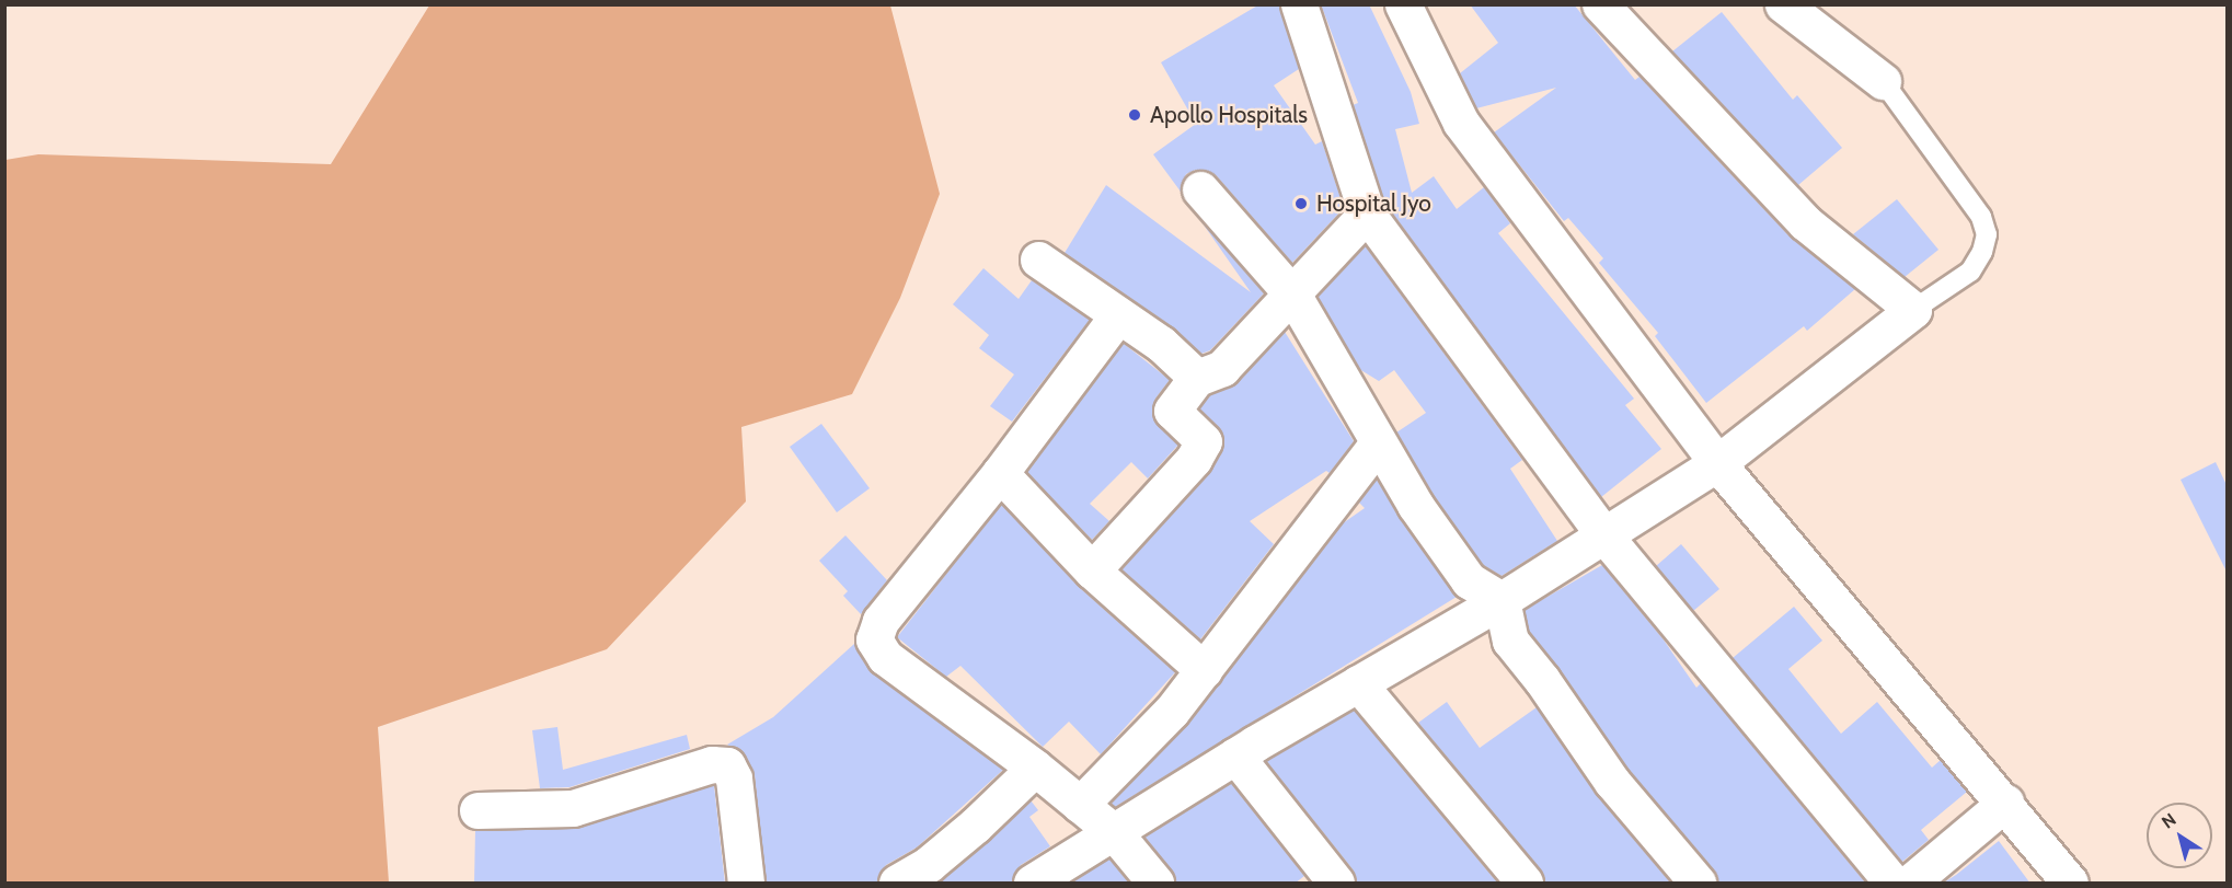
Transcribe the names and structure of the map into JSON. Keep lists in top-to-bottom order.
{
  "places": ["Apollo Hospitals", "Hospital Jyo"],
  "north": "top left"
}
